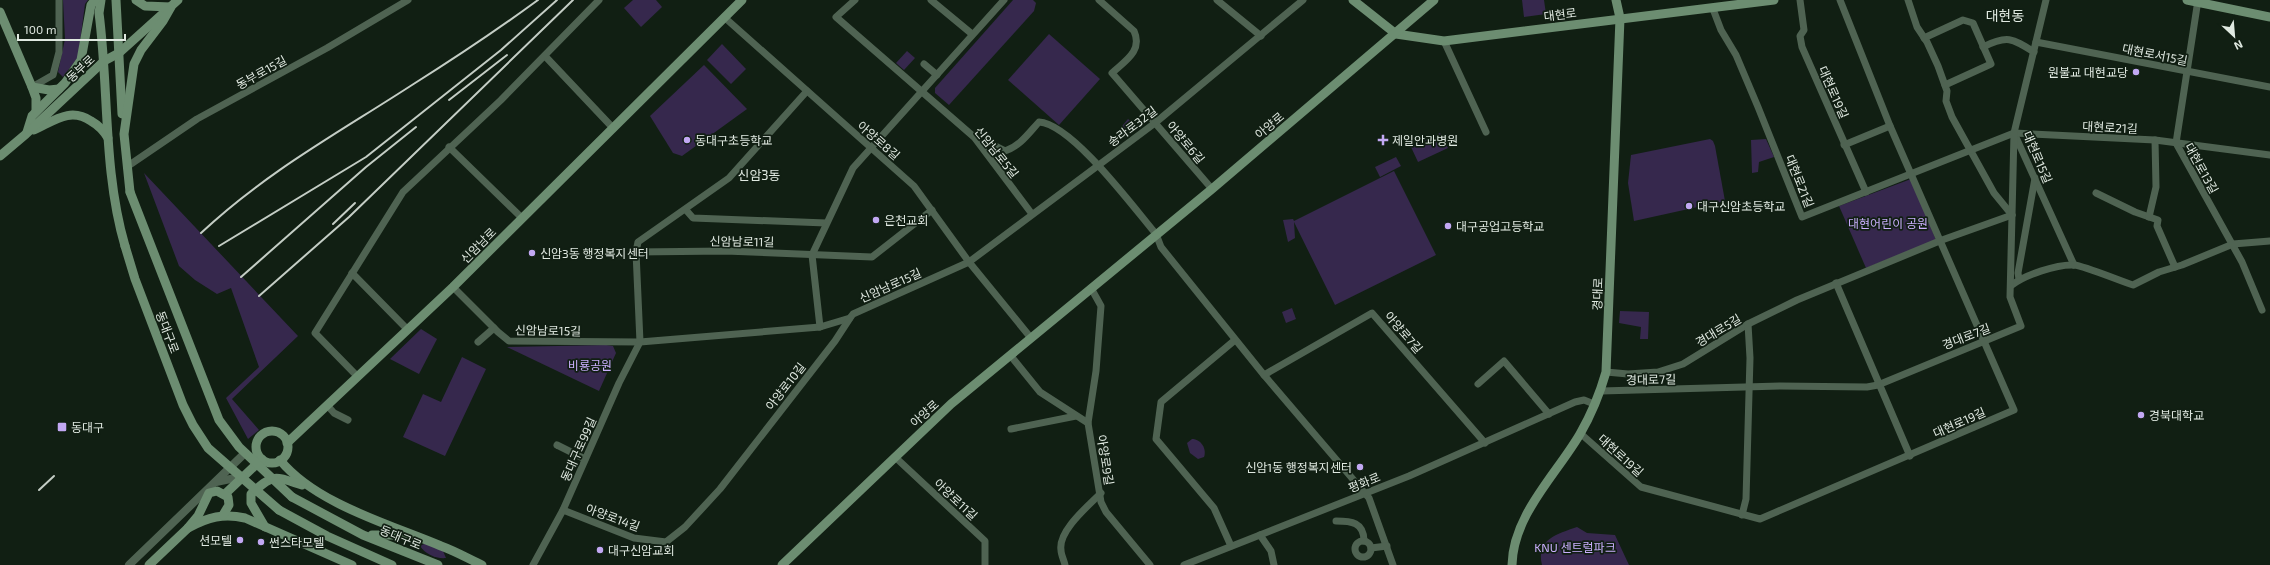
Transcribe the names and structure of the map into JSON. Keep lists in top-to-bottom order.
{
  "streets": {
    "main road": [
      "대현로",
      "동부로",
      "아양로",
      "신암남로",
      "경대로",
      "동대구로"
    ],
    "street": [
      "대현로서15길",
      "동부로15길",
      "대현로19길",
      "송라로32길",
      "대현로21길",
      "아양로8길",
      "아양로6길",
      "신암남로5길",
      "대현로15길",
      "대현로13길",
      "신암남로11길",
      "신암남로15길",
      "경대로5길",
      "아양로7길",
      "경대로7길",
      "아양로10길",
      "동대구로99길",
      "아양로9길",
      "평화로",
      "아양로11길",
      "아양로14길"
    ]
  },
  "crossings": [
    ["대현로", "아양로"],
    ["대현로", "대현로21길"],
    ["대현로", "경대로"],
    ["대현로서15길", "대현로15길"],
    ["대현로서15길", "대현로13길"],
    ["동부로", "동대구로"],
    ["동부로15길", "동대구로"],
    ["대현로19길", "대현로21길"],
    ["대현로19길", "경대로"],
    ["대현로19길", "경대로5길"],
    ["대현로19길", "경대로7길"],
    ["아양로", "아양로8길"],
    ["아양로", "아양로6길"],
    ["아양로", "아양로9길"],
    ["아양로", "아양로11길"],
    ["송라로32길", "아양로8길"],
    ["송라로32길", "아양로6길"],
    ["송라로32길", "신암남로5길"],
    ["송라로32길", "신암남로15길"],
    ["대현로21길", "대현로15길"],
    ["대현로21길", "대현로13길"],
    ["대현로21길", "경대로7길"],
    ["아양로8길", "신암남로"],
    ["아양로8길", "신암남로15길"],
    ["대현로15길", "경대로7길"],
    ["신암남로", "신암남로15길"],
    ["신암남로15길", "아양로10길"],
    ["신암남로15길", "동대구로99길"],
    ["경대로", "경대로5길"],
    ["경대로", "경대로7길"],
    ["경대로", "평화로"],
    ["아양로7길", "평화로"],
    ["아양로10길", "아양로14길"],
    ["동대구로99길", "아양로14길"]
  ],
  "districts": ["대현동", "신암3동"],
  "parks": ["대현어린이 공원", "비룡공원", "KNU 센트럴파크"],
  "places": {
    "other": [
      "원불교 대현교당",
      "동대구초등학교",
      "대구신암초등학교",
      "은천교회",
      "대구공업고등학교",
      "신암3동 행정복지센터",
      "경북대학교",
      "신암1동 행정복지센터",
      "션모텔",
      "썬스타모텔",
      "대구신암교회"
    ],
    "health": ["제일안과병원"],
    "transit": ["동대구"]
  },
  "scale_bar": "100 m",
  "north": "bottom right"
}
